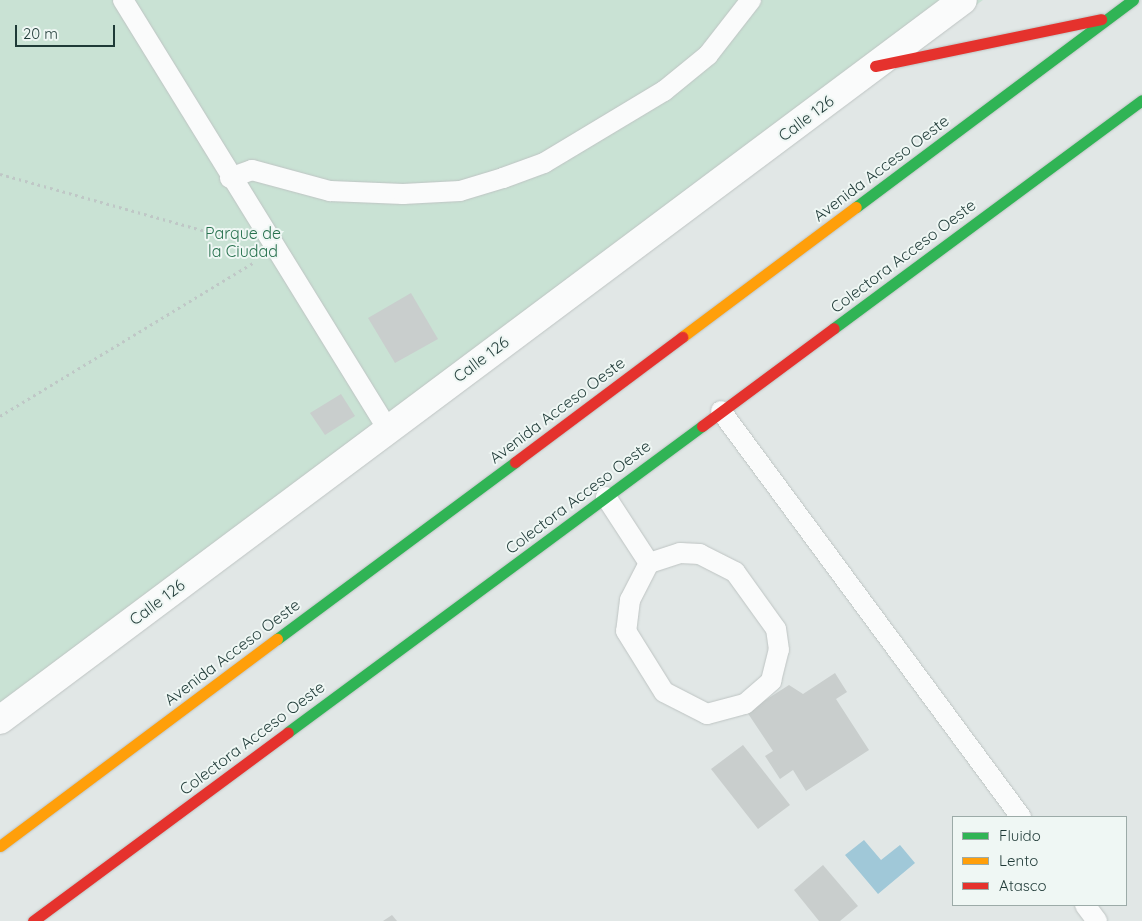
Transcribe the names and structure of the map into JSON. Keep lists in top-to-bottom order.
{
  "streets": {
    "main road": ["Avenida Acceso Oeste", "Colectora Acceso Oeste"],
    "street": ["Calle 126"]
  },
  "parks": ["Parque de la Ciudad"],
  "legend": ["Fluido", "Lento", "Atasco"],
  "scale_bar": "20 m"
}
